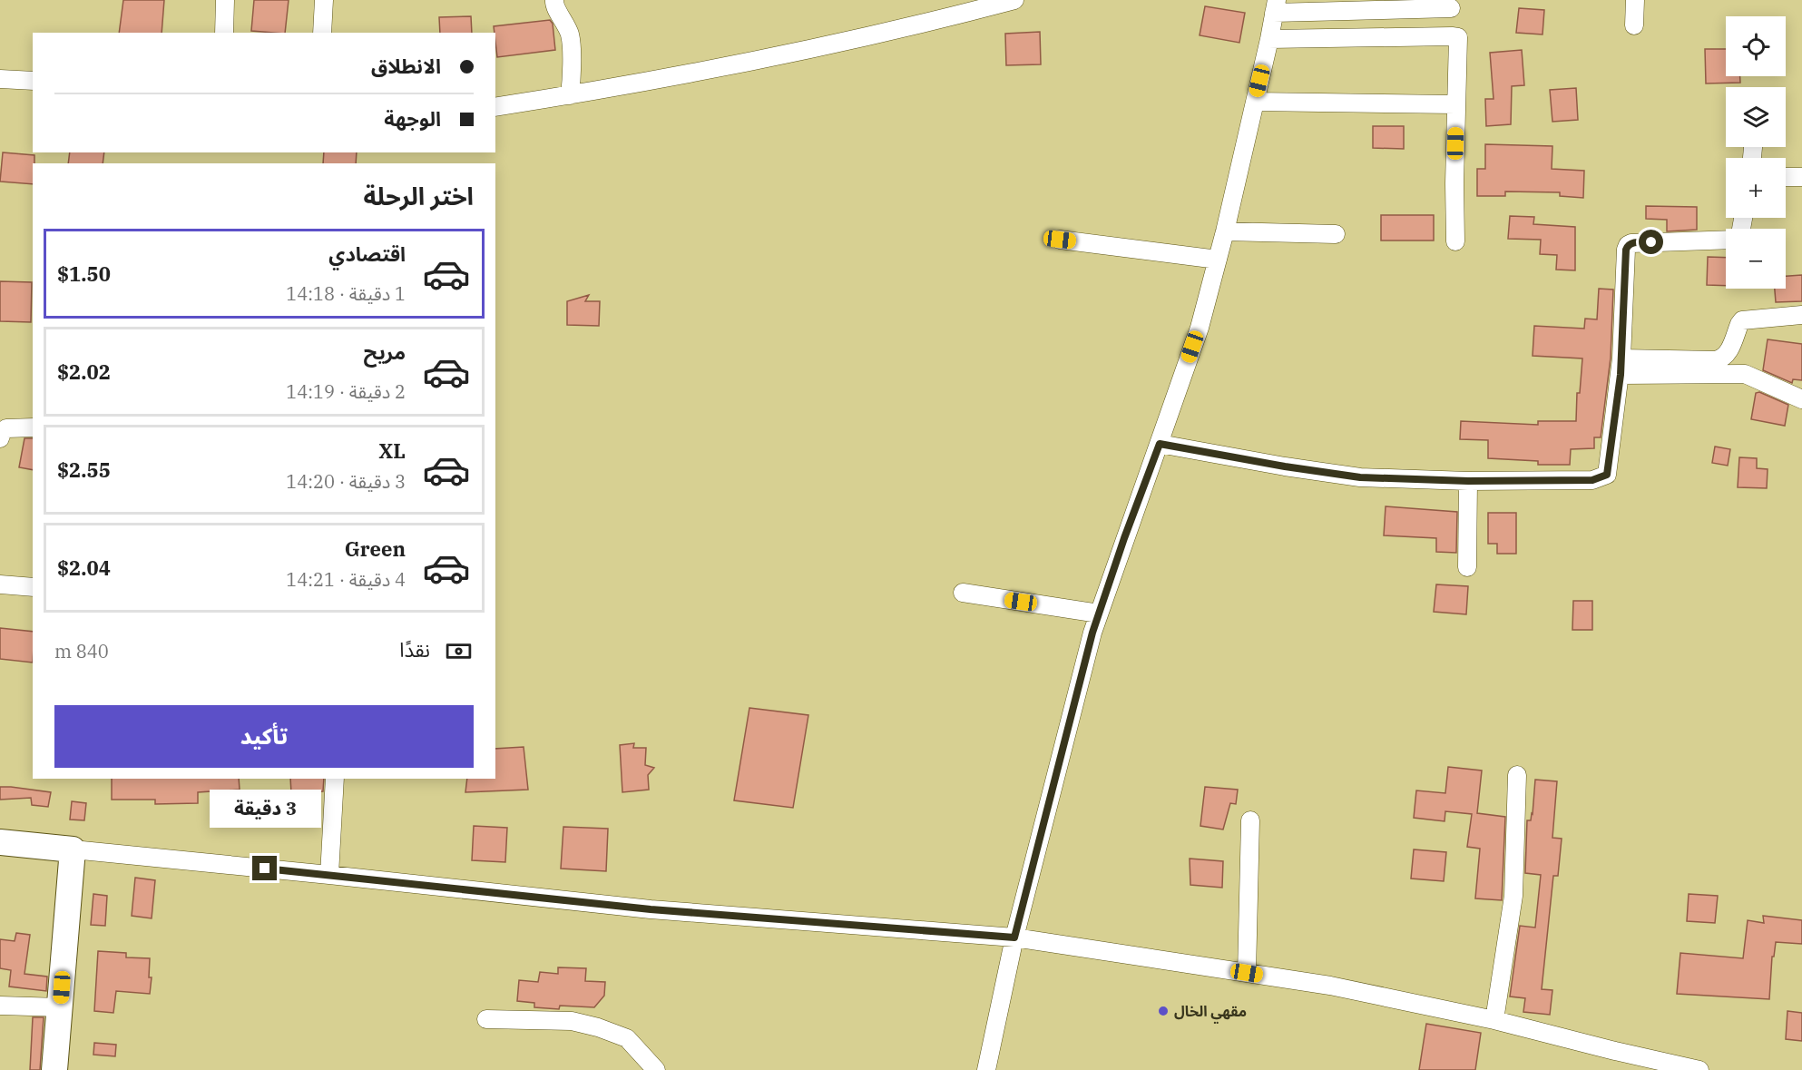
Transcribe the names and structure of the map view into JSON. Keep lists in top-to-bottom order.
{
  "places": ["مقهي الخال"],
  "page": {
    "map_buttons": ["+", "−"],
    "banner": ["الانطلاق", "الوجهة"],
    "heading": "اختر الرحلة",
    "list": [
      {
        "name": "اقتصادي",
        "note": "1 دقيقة · 14:18",
        "value": "$1.50"
      },
      {
        "name": "مريح",
        "note": "2 دقيقة · 14:19",
        "value": "$2.02"
      },
      {
        "name": "XL",
        "note": "3 دقيقة · 14:20",
        "value": "$2.55"
      },
      {
        "name": "Green",
        "note": "4 دقيقة · 14:21",
        "value": "$2.04"
      }
    ],
    "pay": ["نقدًا", "840 m"],
    "buttons": "تأكيد",
    "bubble": "3 دقيقة"
  }
}
